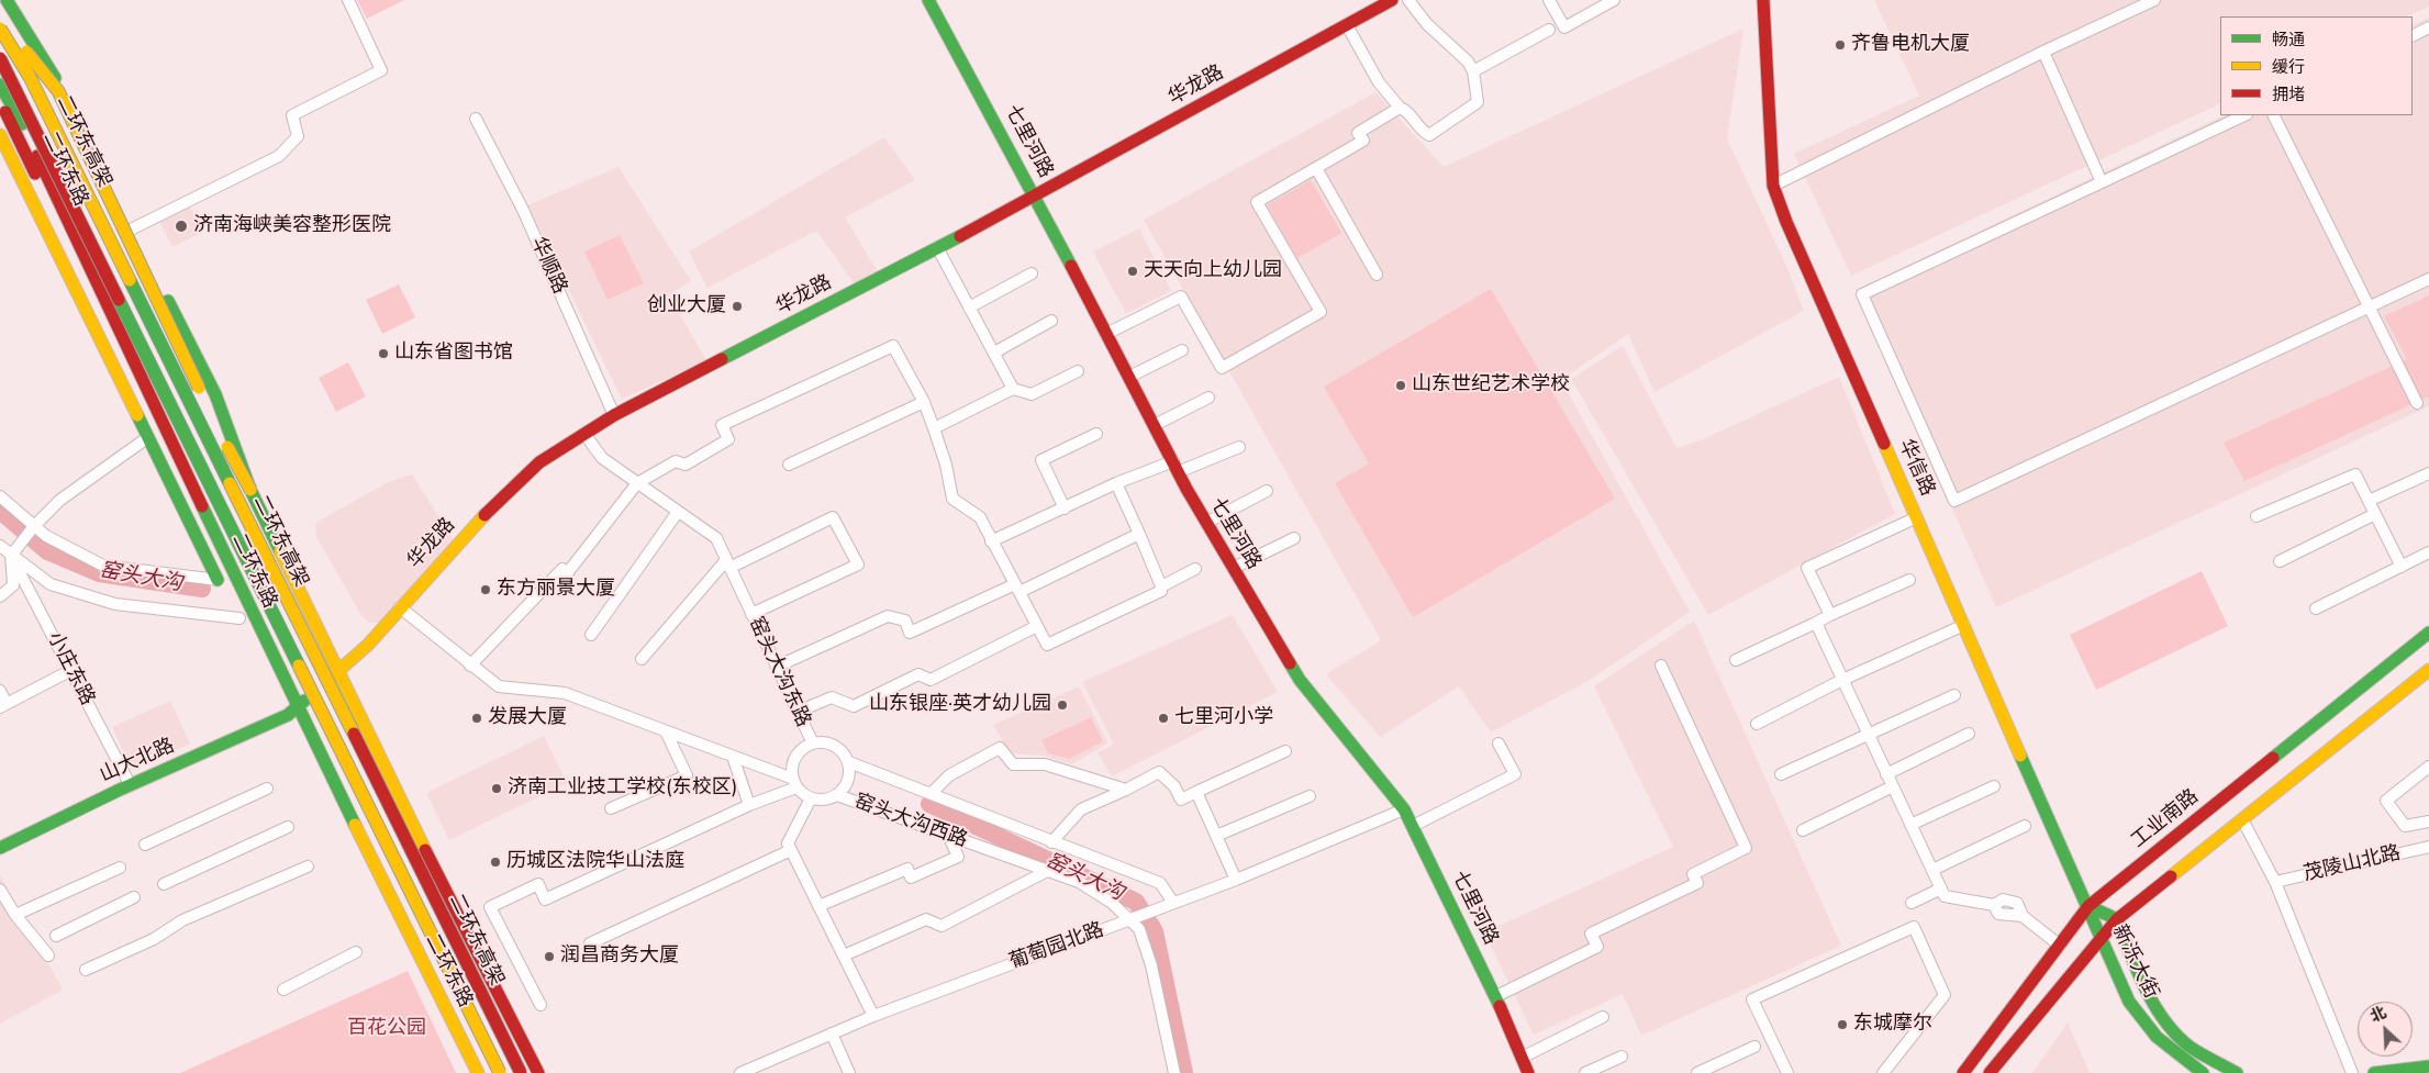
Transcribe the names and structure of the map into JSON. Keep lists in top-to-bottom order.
{
  "streets": {
    "main road": [
      "华龙路",
      "二环东高架",
      "七里河路",
      "二环东路",
      "华信路",
      "山大北路",
      "工业南路",
      "新泺大街"
    ],
    "street": [
      "华顺路",
      "小庄东路",
      "窑头大沟东路",
      "窑头大沟西路",
      "茂陵山北路",
      "葡萄园北路"
    ]
  },
  "crossings": [
    ["华龙路", "七里河路"],
    ["华龙路", "二环东路"],
    ["华龙路", "华顺路"],
    ["华龙路", "窑头大沟东路"],
    ["华龙路", "山大北路"],
    ["七里河路", "葡萄园北路"],
    ["二环东路", "山大北路"],
    ["华信路", "工业南路"],
    ["华信路", "新泺大街"],
    ["小庄东路", "山大北路"],
    ["窑头大沟东路", "窑头大沟西路"],
    ["窑头大沟东路", "葡萄园北路"],
    ["工业南路", "新泺大街"],
    ["窑头大沟西路", "葡萄园北路"]
  ],
  "water": ["窑头大沟"],
  "parks": ["百花公园"],
  "places": [
    "齐鲁电机大厦",
    "济南海峡美容整形医院",
    "天天向上幼儿园",
    "创业大厦",
    "山东省图书馆",
    "山东世纪艺术学校",
    "东方丽景大厦",
    "山东银座·英才幼儿园",
    "发展大厦",
    "七里河小学",
    "济南工业技工学校(东校区)",
    "历城区法院华山法庭",
    "润昌商务大厦",
    "东城摩尔"
  ],
  "legend": ["畅通", "缓行", "拥堵"],
  "north": "top left"
}
